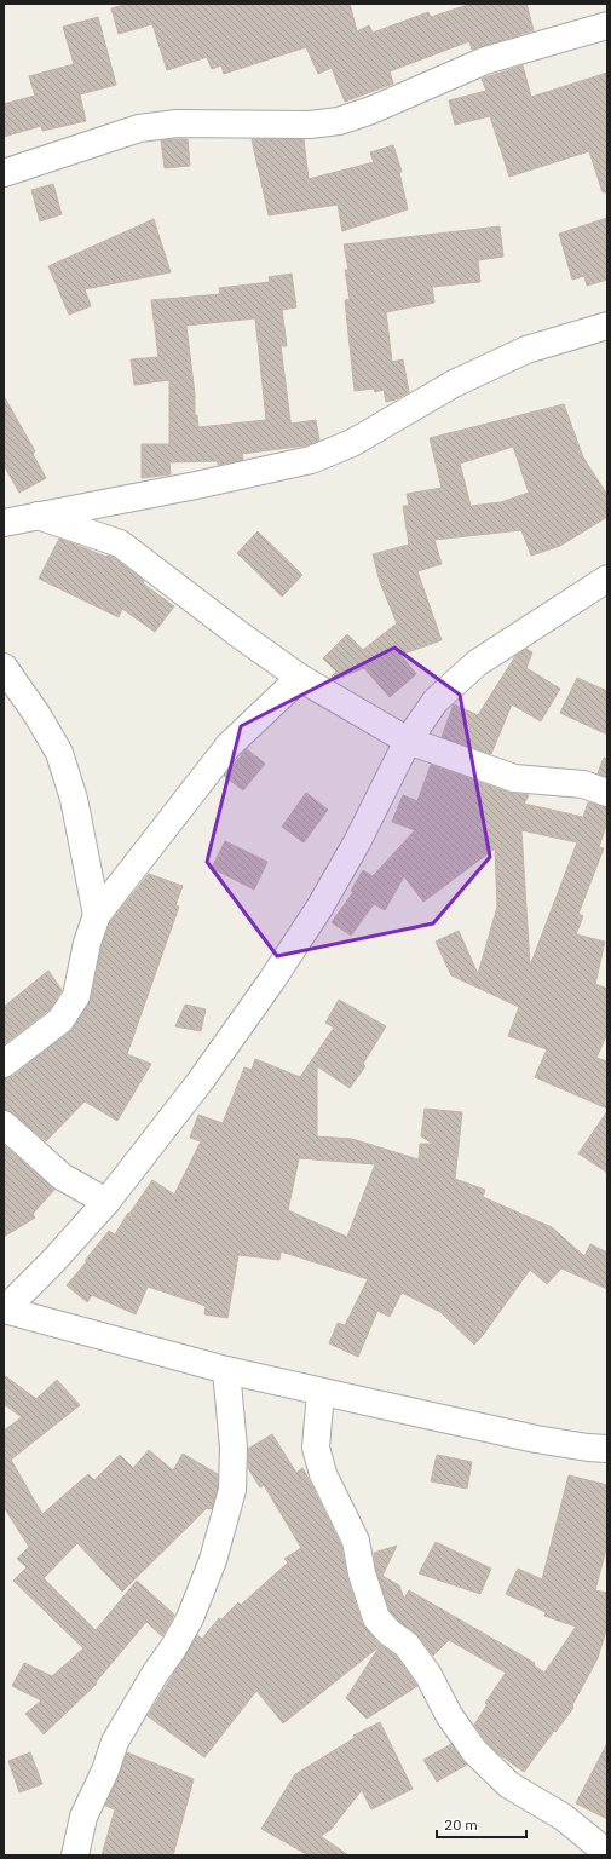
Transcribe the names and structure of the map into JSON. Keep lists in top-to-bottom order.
{
  "scale_bar": "20 m"
}
